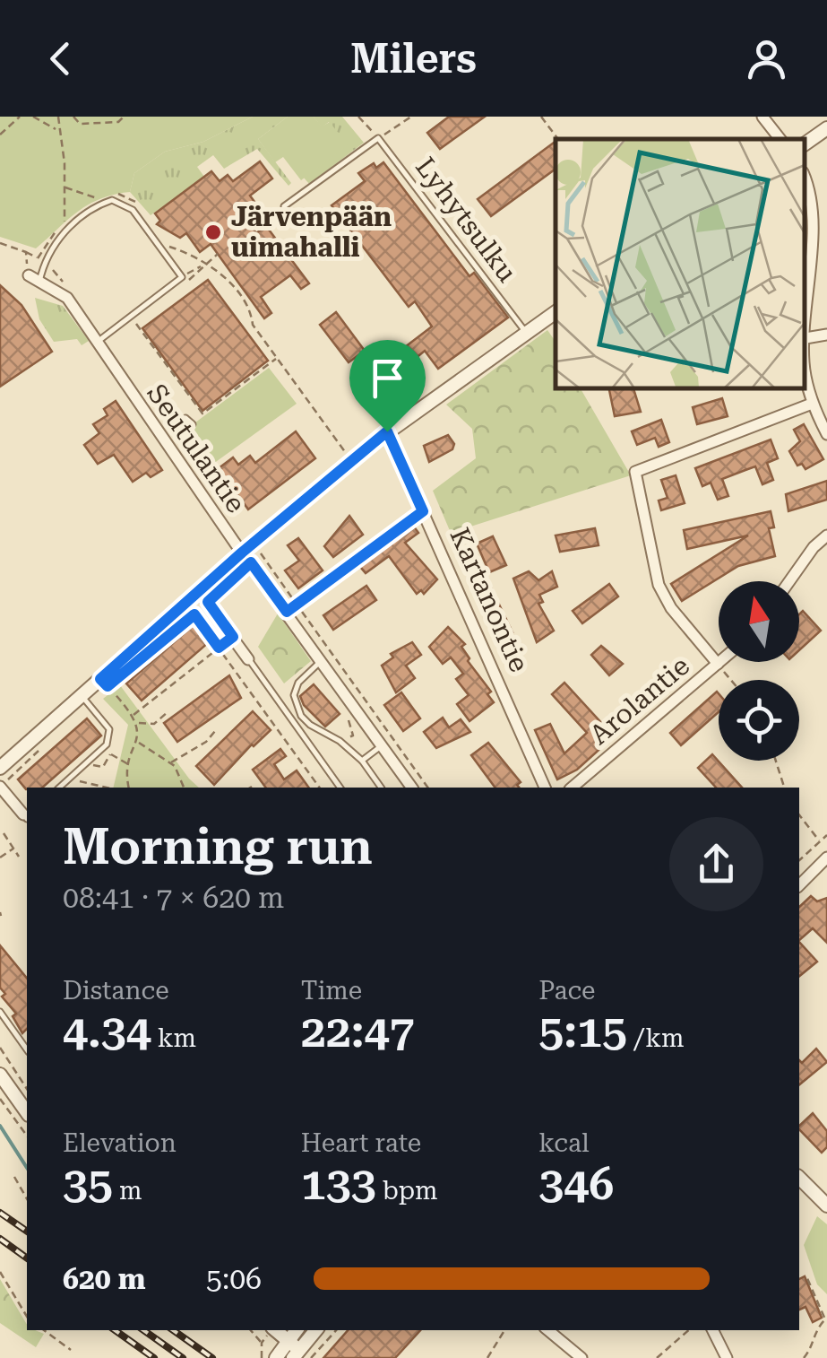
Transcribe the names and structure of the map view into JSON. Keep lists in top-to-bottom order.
{
  "streets": {
    "street": ["Seutulantie", "Kartanontie", "Arolantie"],
    "lane": ["Lyhytsulku"]
  },
  "places": ["Järvenpään uimahalli"],
  "north": "top",
  "page": {
    "header": "Milers",
    "heading": ["Morning run", "08:41 · 7 × 620 m"],
    "stats": [
      ["Distance", "4.34 km"],
      ["Time", "22:47"],
      ["Pace", "5:15 /km"],
      ["Elevation", "35 m"],
      ["Heart rate", "133 bpm"],
      ["kcal", "346"]
    ],
    "list": [
      {
        "name": "620 m",
        "note": "5:06"
      }
    ]
  }
}
